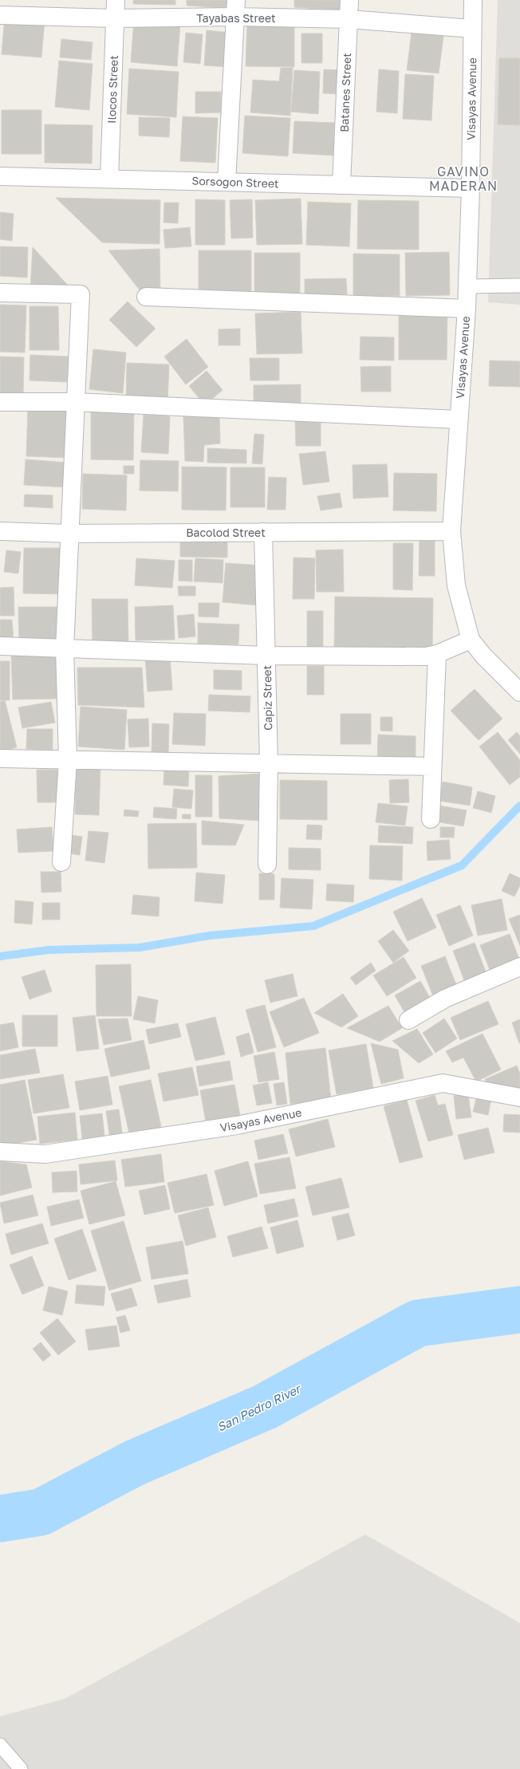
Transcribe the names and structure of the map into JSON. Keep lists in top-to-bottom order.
{
  "streets": {
    "street": [
      "Tayabas Street",
      "Ilocos Street",
      "Batanes Street",
      "Visayas Avenue",
      "Sorsogon Street",
      "Bacolod Street",
      "Capiz Street"
    ]
  },
  "crossings": [
    ["Tayabas Street", "Ilocos Street"],
    ["Tayabas Street", "Batanes Street"],
    ["Tayabas Street", "Visayas Avenue"],
    ["Ilocos Street", "Sorsogon Street"],
    ["Batanes Street", "Sorsogon Street"],
    ["Visayas Avenue", "Sorsogon Street"],
    ["Visayas Avenue", "Bacolod Street"],
    ["Bacolod Street", "Capiz Street"]
  ],
  "districts": ["GAVINO MADERAN"],
  "water": ["San Pedro River"]
}
